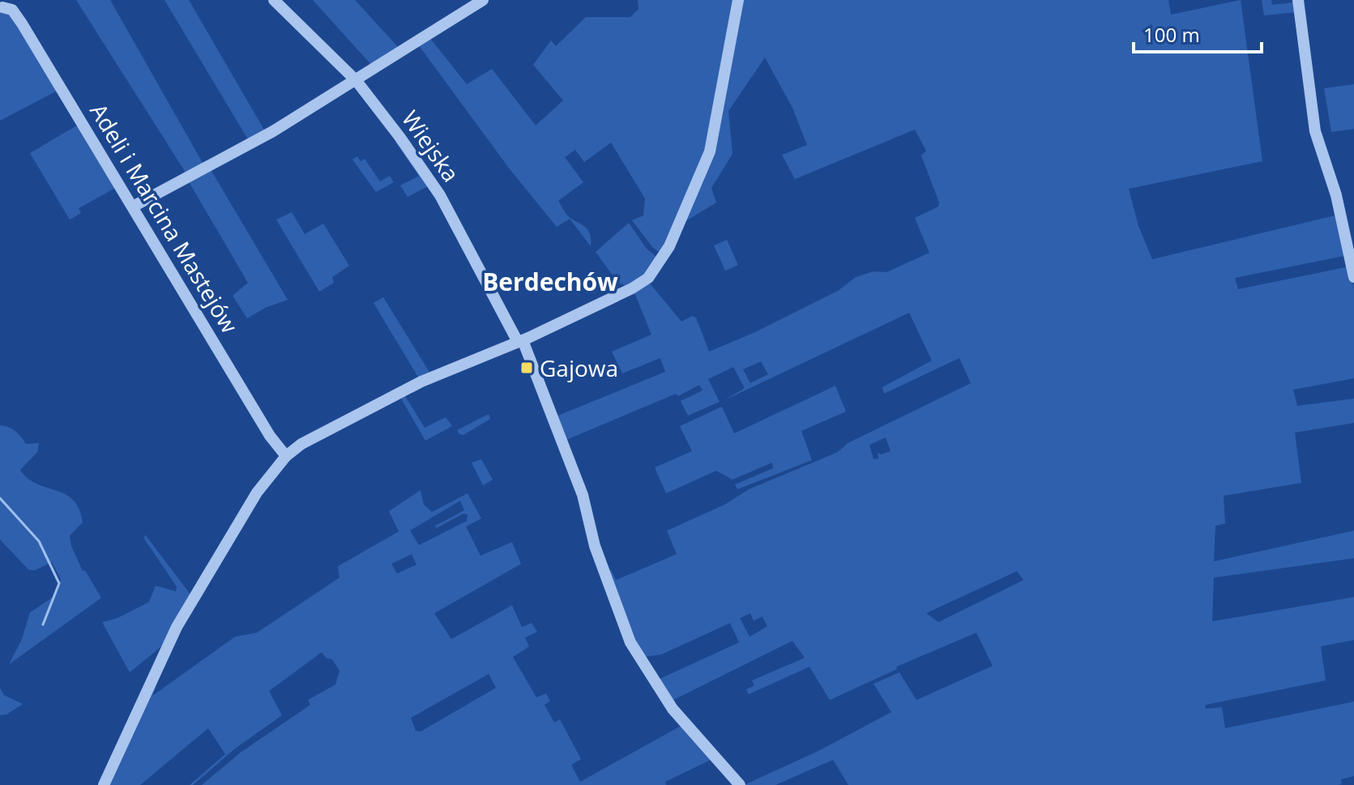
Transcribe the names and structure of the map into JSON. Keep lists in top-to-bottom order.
{
  "streets": {
    "street": ["Wiejska", "Adeli i Marcina Mastejów"]
  },
  "districts": ["Berdechów"],
  "places": {
    "transit": ["Gajowa"]
  },
  "scale_bar": "100 m"
}
